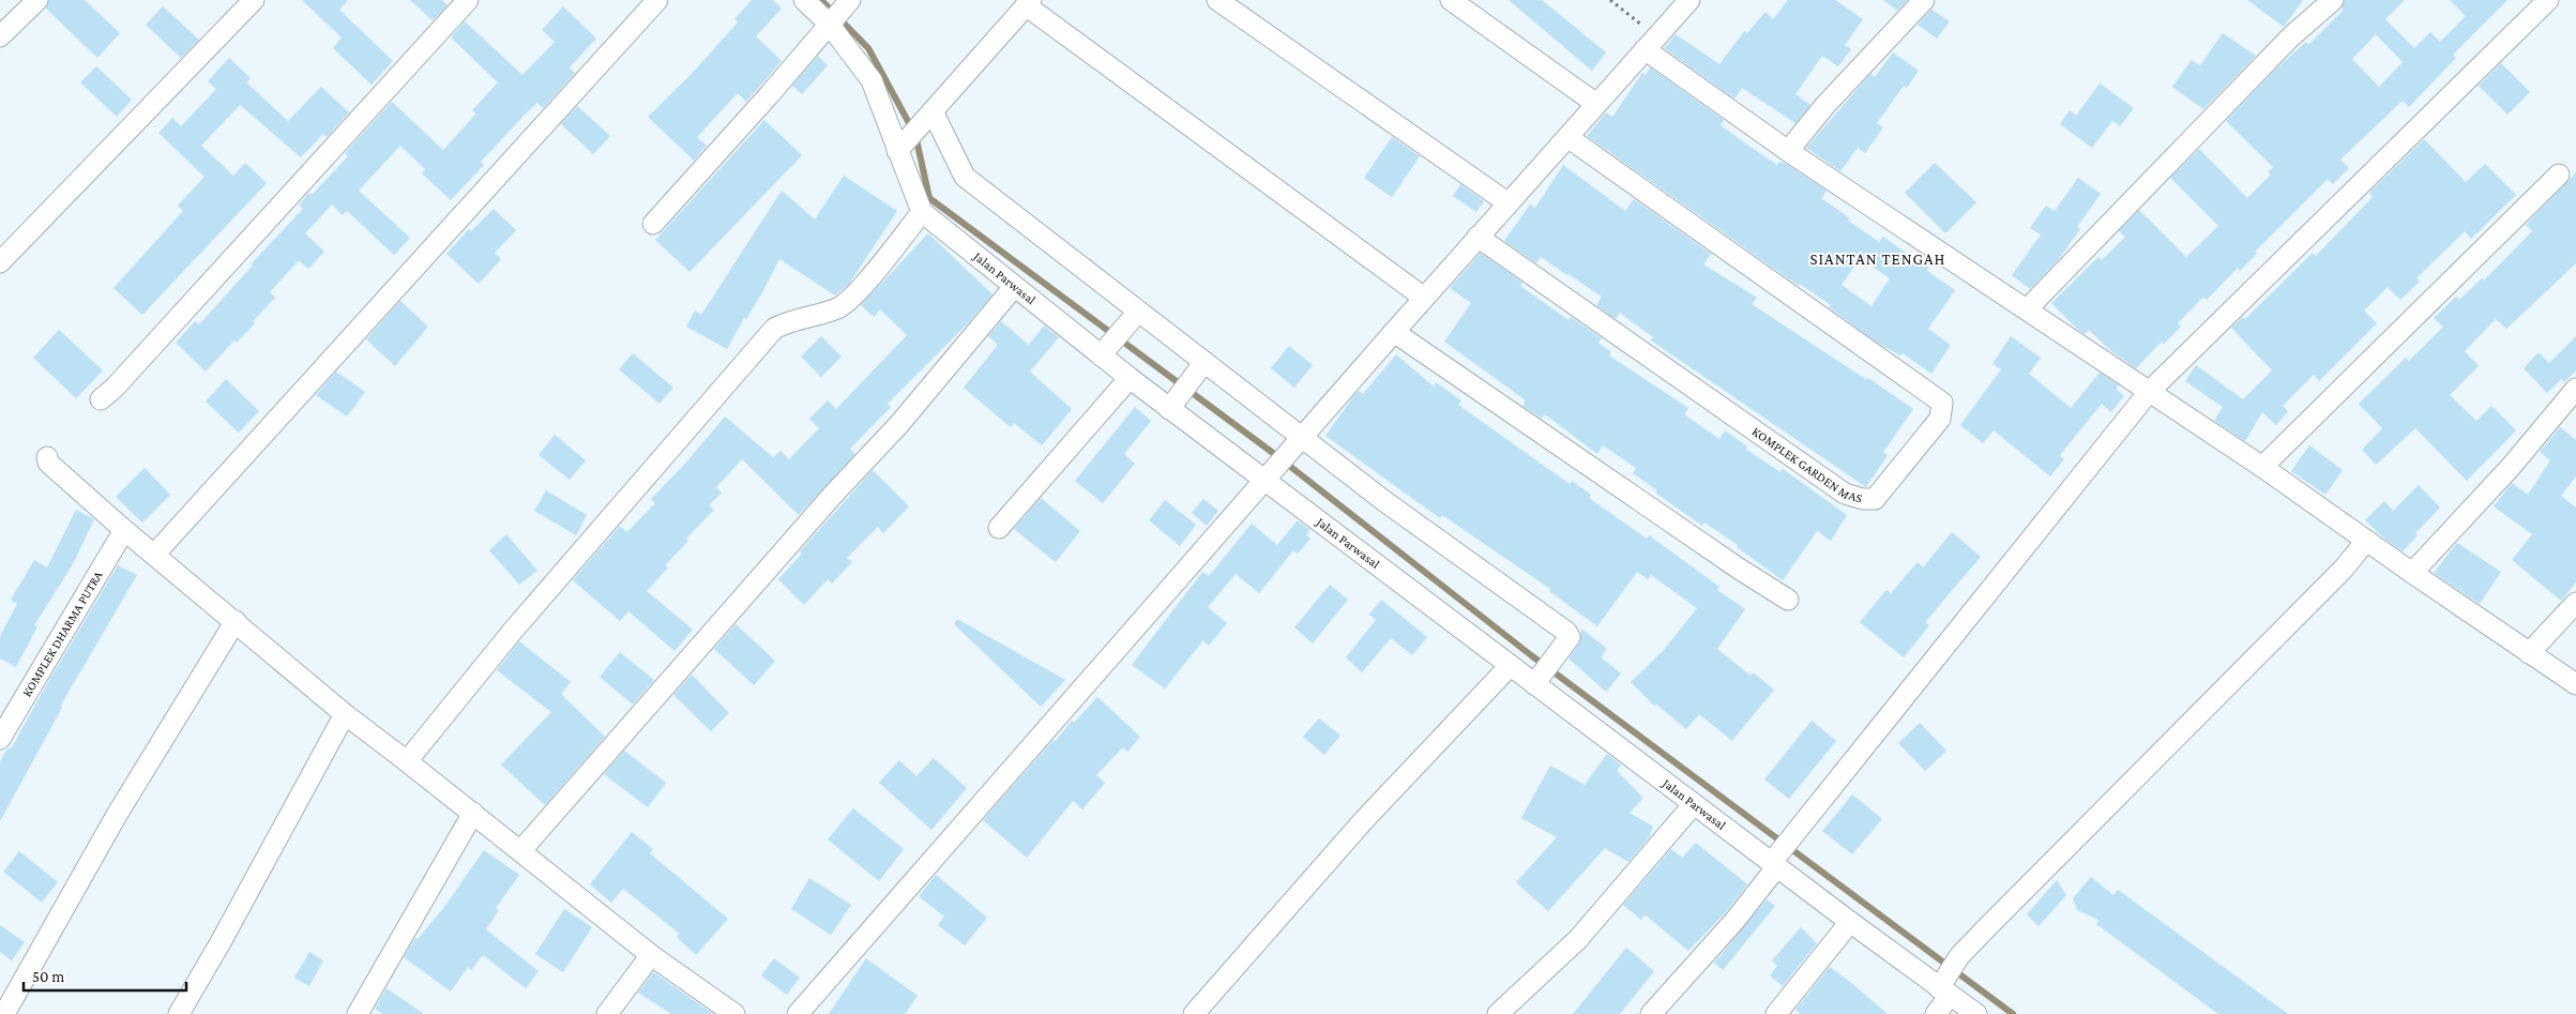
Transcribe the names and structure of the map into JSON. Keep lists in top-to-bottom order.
{
  "streets": {
    "street": ["Jalan Parwasal", "KOMPLEK GARDEN MAS", "KOMPLEK DHARMA PUTRA"]
  },
  "districts": ["SIANTAN TENGAH"],
  "scale_bar": "50 m"
}
